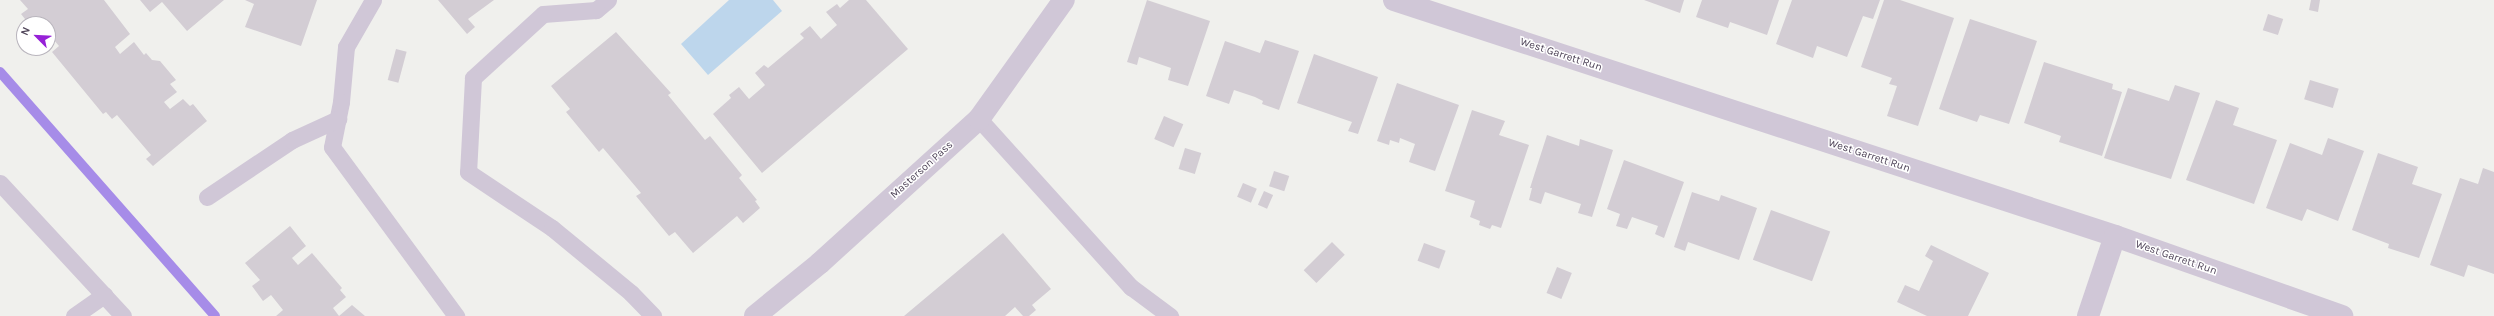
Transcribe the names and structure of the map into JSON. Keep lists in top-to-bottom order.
{
  "streets": {
    "street": ["West Garrett Run", "Masterson Pass"]
  },
  "north": "top left"
}
